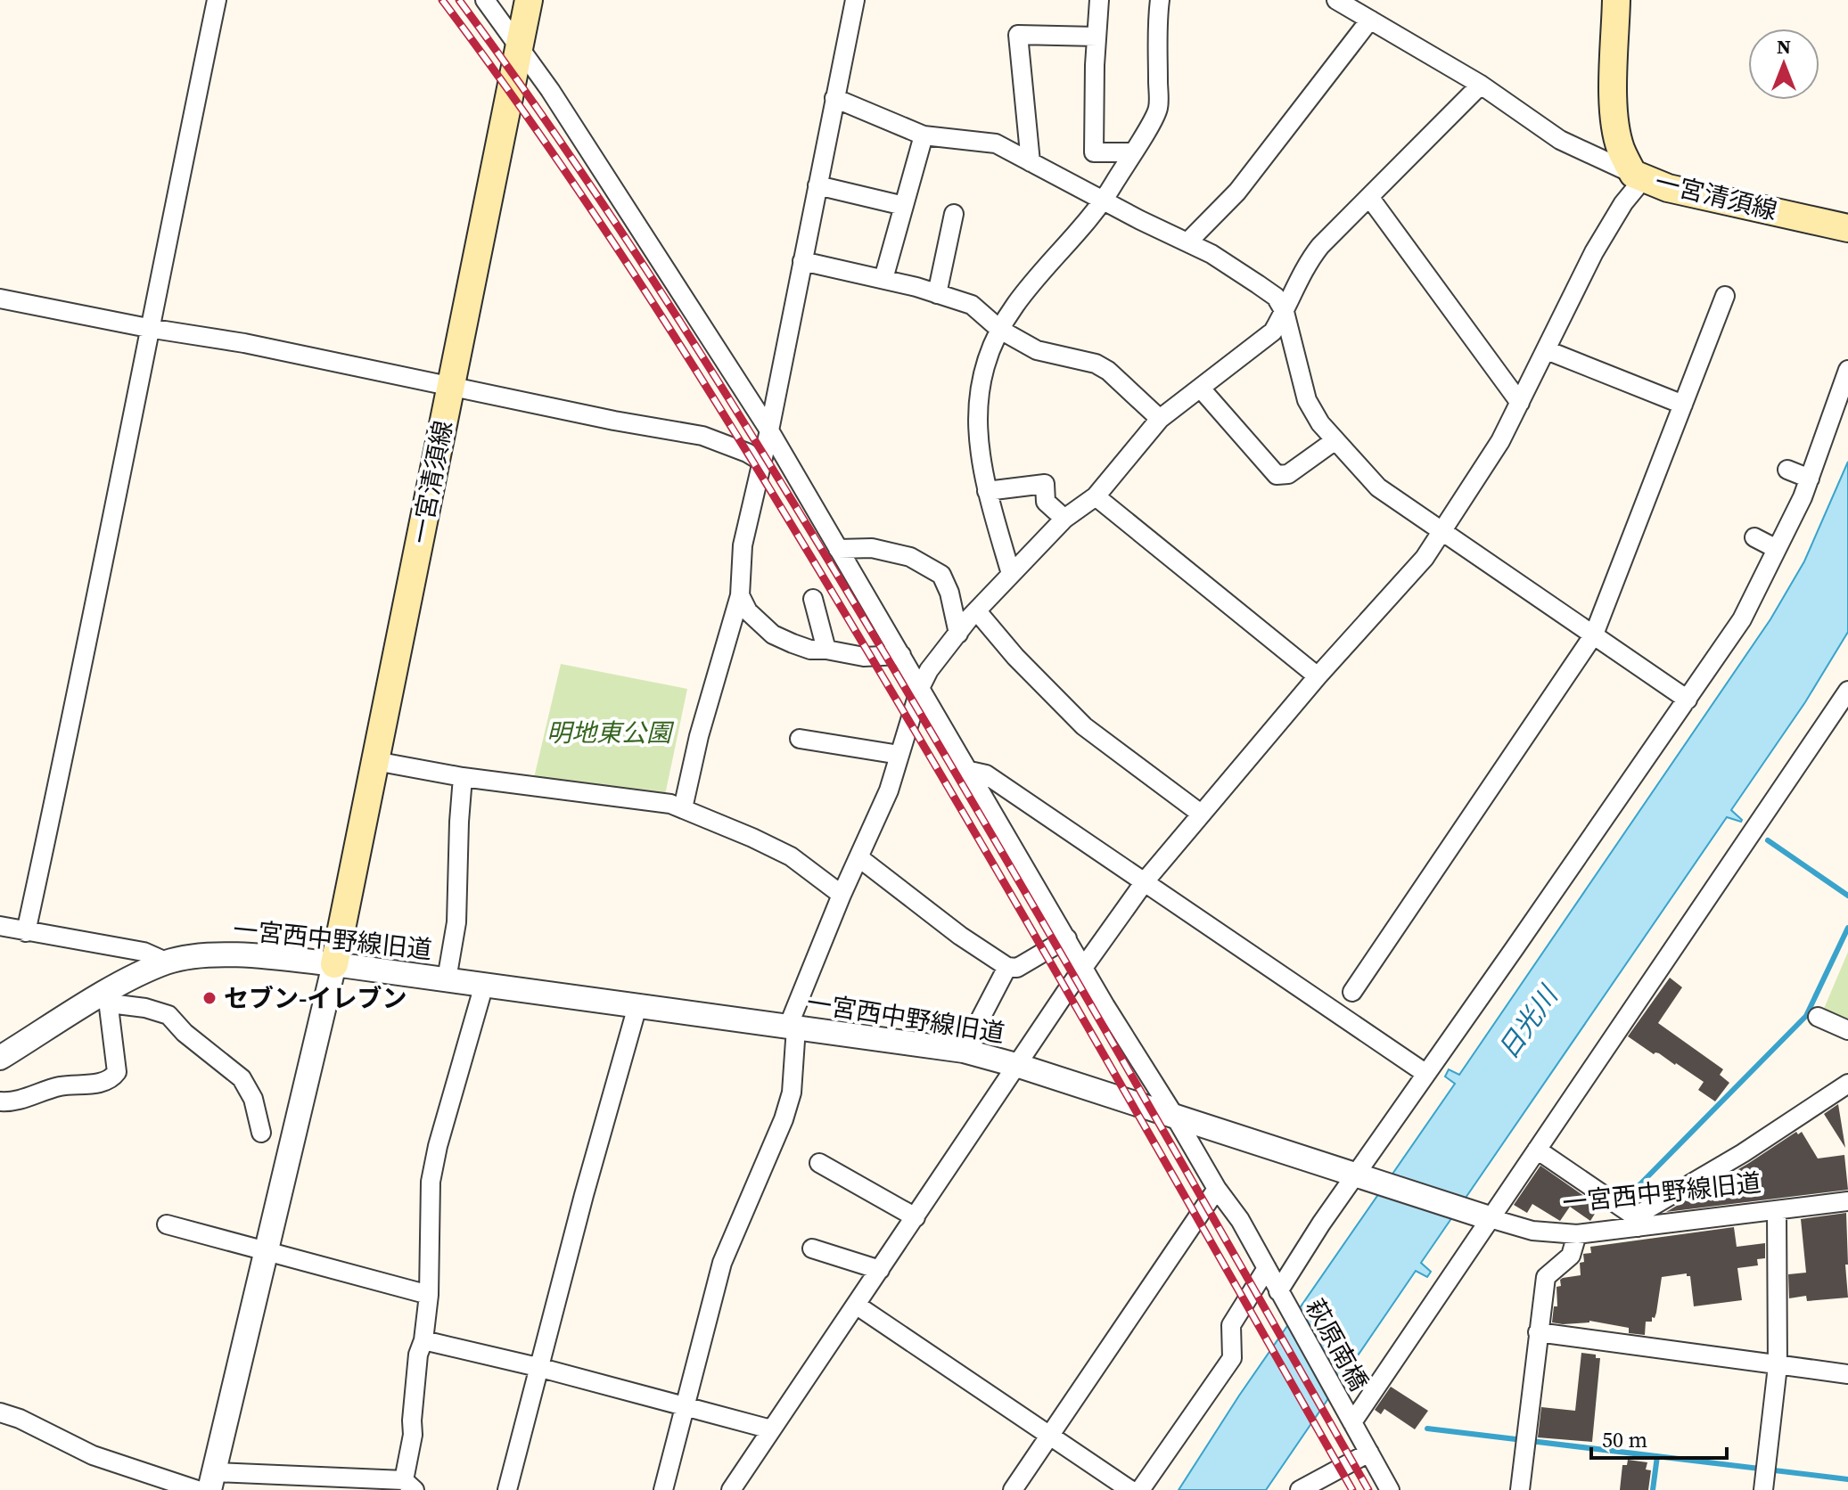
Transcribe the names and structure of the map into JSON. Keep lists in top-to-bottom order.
{
  "streets": {
    "main road": ["一宮清須線"],
    "street": ["一宮西中野線旧道", "萩原南橋"]
  },
  "crossings": [
    ["一宮清須線", "一宮西中野線旧道"],
    ["一宮清須線", "萩原南橋"],
    ["一宮西中野線旧道", "萩原南橋"]
  ],
  "water": ["日光川"],
  "parks": ["明地東公園"],
  "places": ["セブン-イレブン"],
  "scale_bar": "50 m",
  "north": "top"
}
